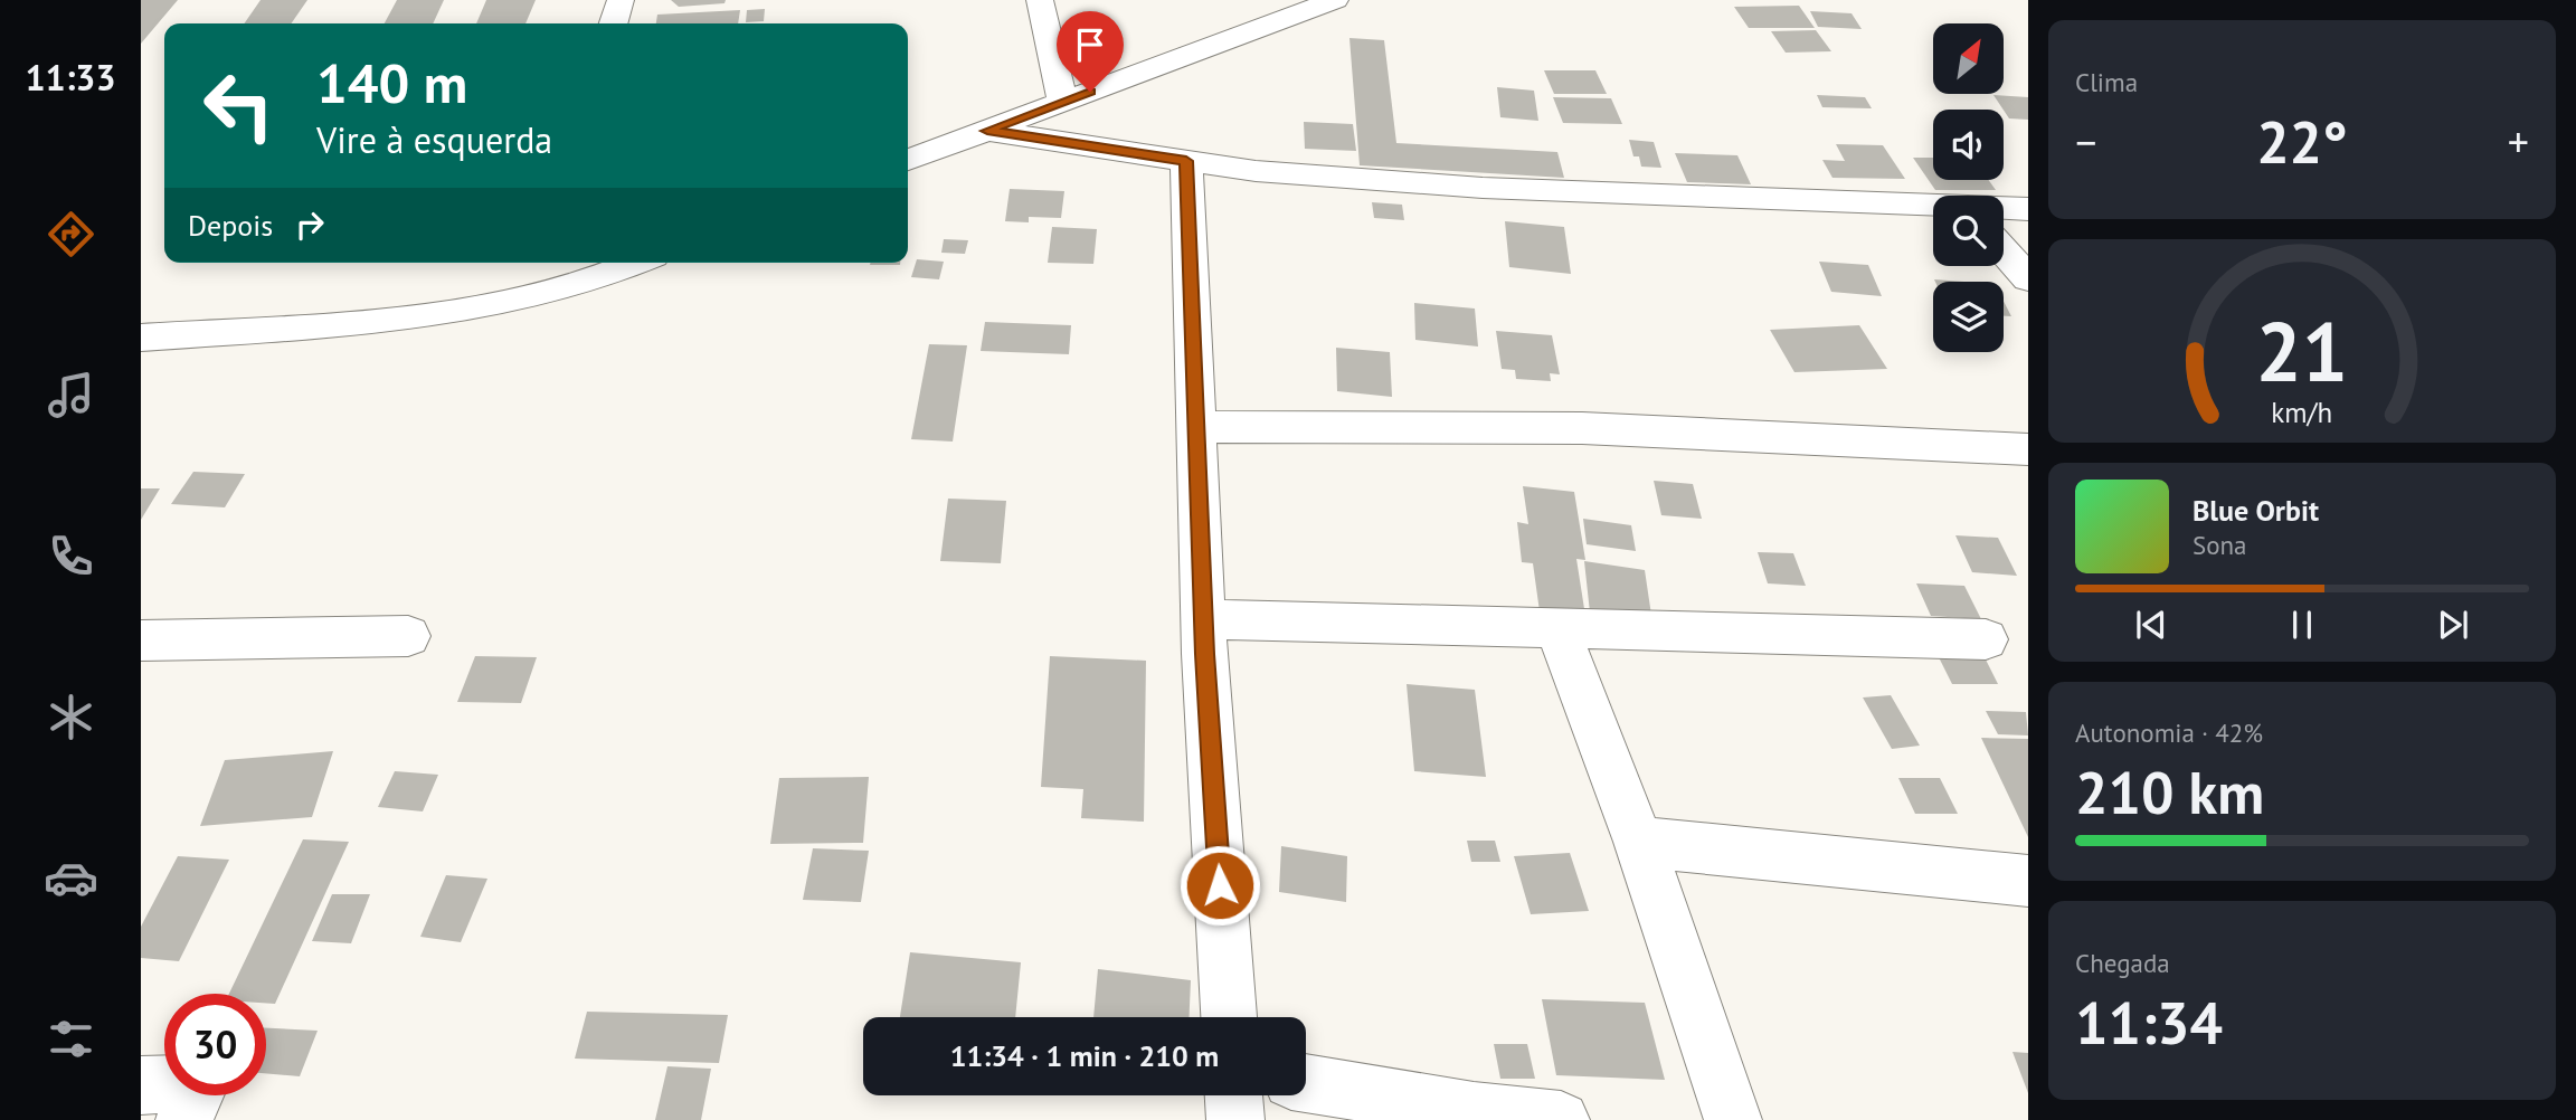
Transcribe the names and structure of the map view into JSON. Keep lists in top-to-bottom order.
{
  "north": "top right",
  "page": {
    "tabs": "11:33",
    "tile": [
      "Clima",
      ["Autonomia · 42%", "210 km"],
      ["Chegada", "11:34"]
    ],
    "turn": ["140 m", "Vire à esquerda"],
    "heat": ["−", "22°", "+"],
    "then": "Depois",
    "song": ["Blue Orbit", "Sona"],
    "limit": "30",
    "trip": "11:34 · 1 min · 210 m",
    "gauge": ["21", "km/h"]
  }
}
